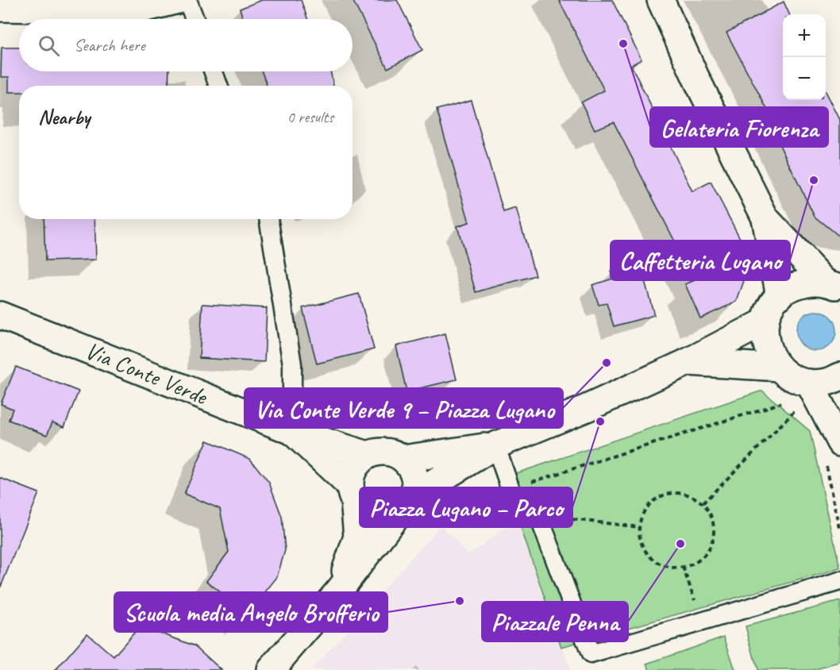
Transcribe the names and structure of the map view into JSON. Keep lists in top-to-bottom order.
{
  "streets": {
    "street": ["Via Conte Verde"]
  },
  "places": [
    "Gelateria Fiorenza",
    "Caffetteria Lugano",
    "Via Conte Verde 9 – Piazza Lugano",
    "Piazza Lugano – Parco",
    "Piazzale Penna",
    "Scuola media Angelo Brofferio"
  ],
  "page": {
    "map_buttons": ["+", "−"],
    "search": "Search here",
    "heading": ["Nearby", "0 results"]
  }
}
